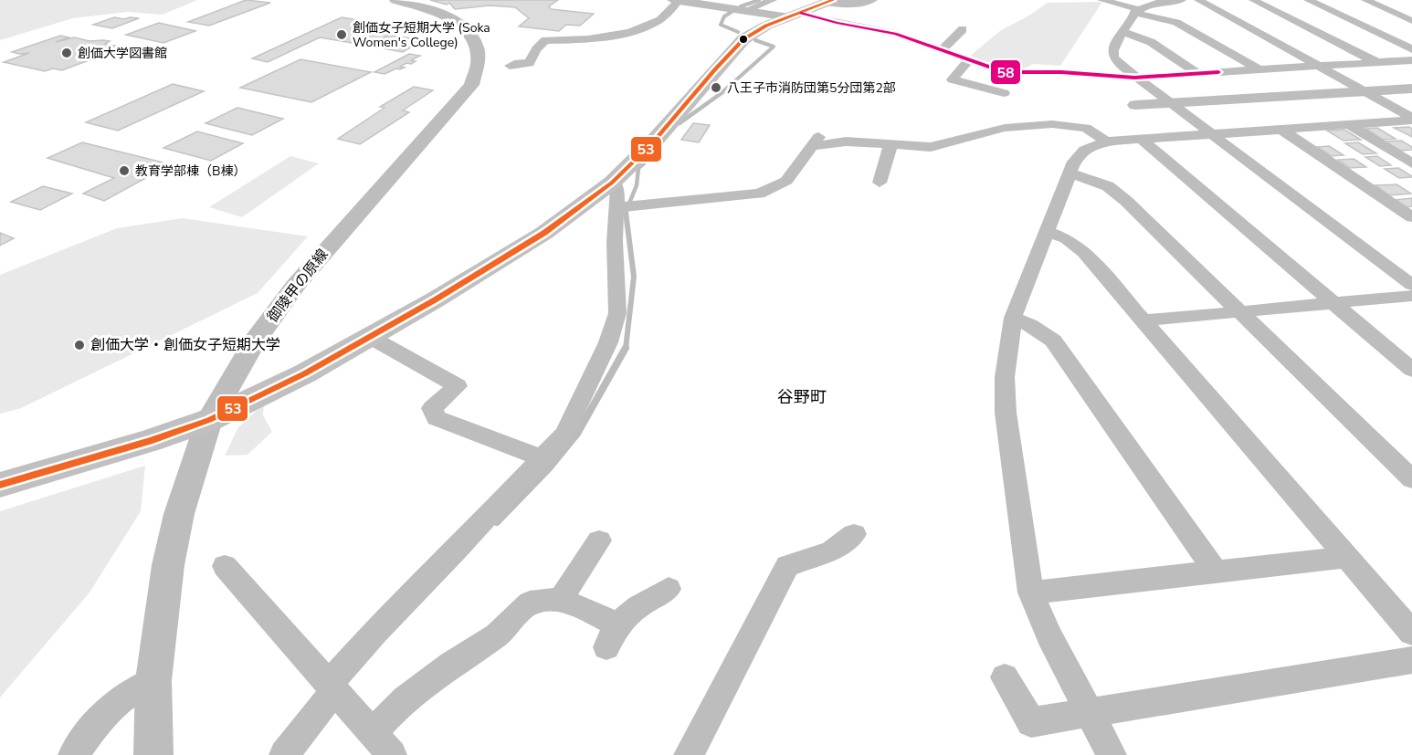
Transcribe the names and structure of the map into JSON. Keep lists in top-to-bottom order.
{
  "streets": {
    "street": ["御陵甲の原線"]
  },
  "districts": ["谷野町"],
  "places": [
    "創価女子短期大学 (Soka Women's College)",
    "創価大学図書館",
    "八王子市消防団第5分団第2部",
    "教育学部棟（B棟）",
    "創価大学・創価女子短期大学"
  ],
  "lines": ["transit line 53", "transit line 58"]
}
